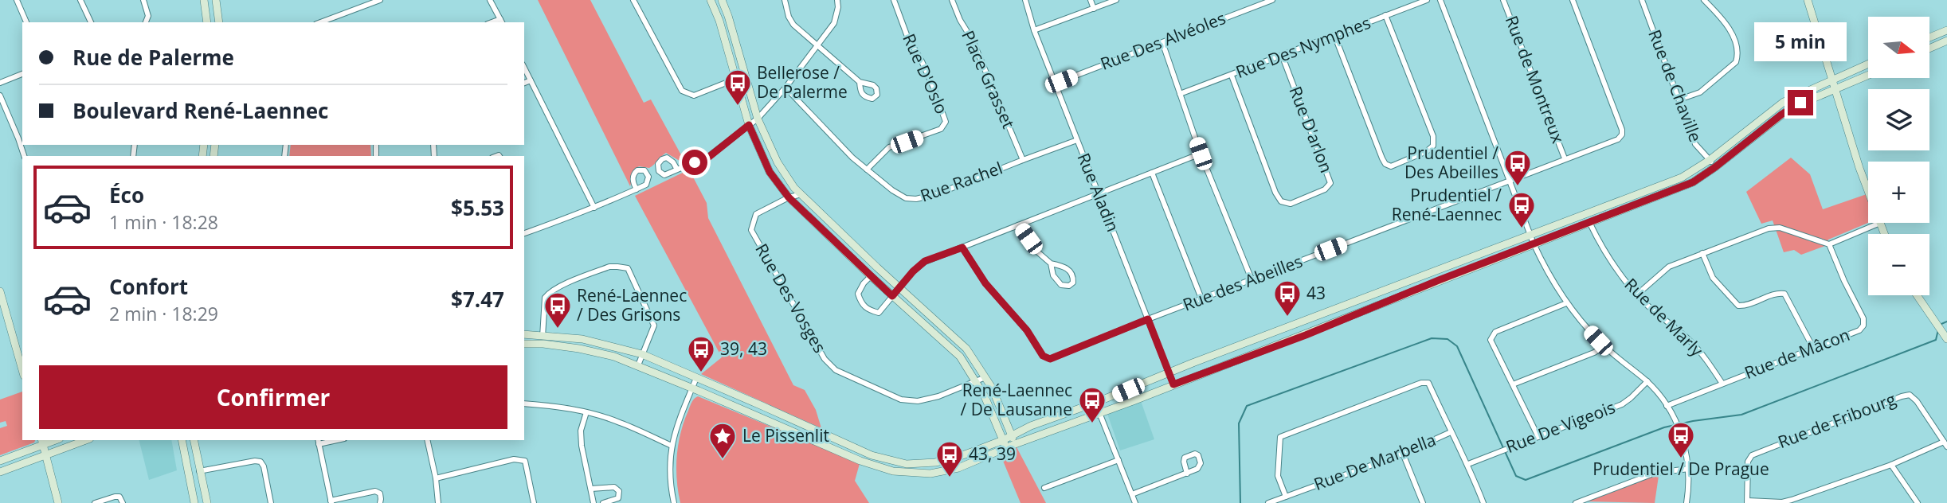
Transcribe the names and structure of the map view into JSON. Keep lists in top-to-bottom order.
{
  "streets": {
    "street": [
      "Rue Des Alvéoles",
      "Rue Des Nymphes",
      "Rue D'Oslo",
      "Place Grasset",
      "Rue de Montreux",
      "Rue de Chaville",
      "Rue D'arlon",
      "Rue Rachel",
      "Rue Aladin",
      "Rue des Abeilles",
      "Rue Des Vosges",
      "Rue de Marly",
      "Rue de Mâcon",
      "Rue de Fribourg",
      "Rue De Vigeois",
      "Rue De Marbella"
    ]
  },
  "crossings": [
    ["Rue Des Alvéoles", "Rue Aladin"],
    ["Rue Des Nymphes", "Rue D'arlon"],
    ["Rue D'Oslo", "Rue Rachel"],
    ["Place Grasset", "Rue Rachel"],
    ["Rue de Montreux", "Rue des Abeilles"],
    ["Rue Rachel", "Rue Aladin"],
    ["Rue Aladin", "Rue des Abeilles"],
    ["Rue de Marly", "Rue de Mâcon"]
  ],
  "places": {
    "bus stop": [
      "Bellerose / De Palerme",
      "Prudentiel / Des Abeilles",
      "Prudentiel / René-Laennec",
      "43",
      "René-Laennec / Des Grisons",
      "39, 43",
      "René-Laennec / De Lausanne",
      "Prudentiel / De Prague",
      "43, 39"
    ],
    "place": ["Le Pissenlit"]
  },
  "north": "right",
  "page": {
    "map_buttons": ["+", "−"],
    "bubble": "5 min",
    "banner": ["Rue de Palerme", "Boulevard René-Laennec"],
    "list": [
      {
        "name": "Éco",
        "note": "1 min · 18:28",
        "value": "$5.53"
      },
      {
        "name": "Confort",
        "note": "2 min · 18:29",
        "value": "$7.47"
      }
    ],
    "buttons": "Confirmer"
  }
}
